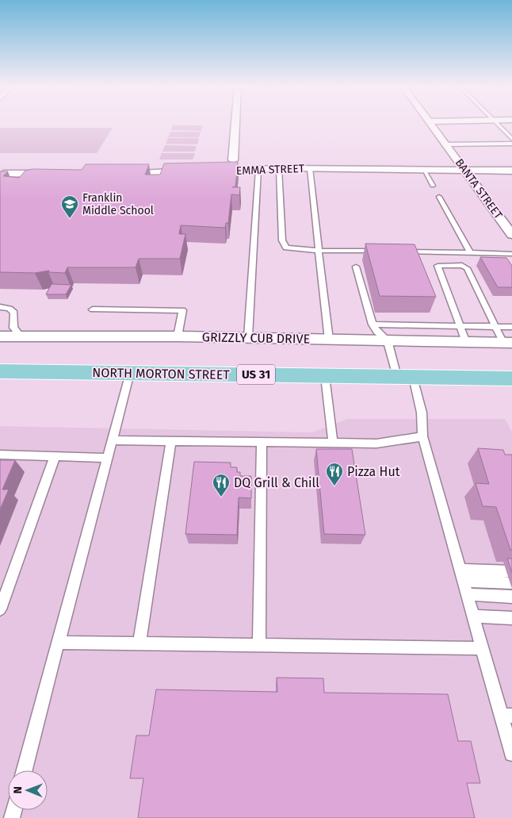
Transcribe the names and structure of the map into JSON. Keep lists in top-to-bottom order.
{
  "streets": {
    "main road": ["NORTH MORTON STREET", "US 31"],
    "street": ["EMMA STREET", "BANTA STREET", "GRIZZLY CUB DRIVE"]
  },
  "crossings": [
    ["EMMA STREET", "BANTA STREET"]
  ],
  "places": {
    "school or university": ["Franklin Middle School"],
    "restaurant": ["Pizza Hut", "DQ Grill & Chill"]
  },
  "north": "left"
}
